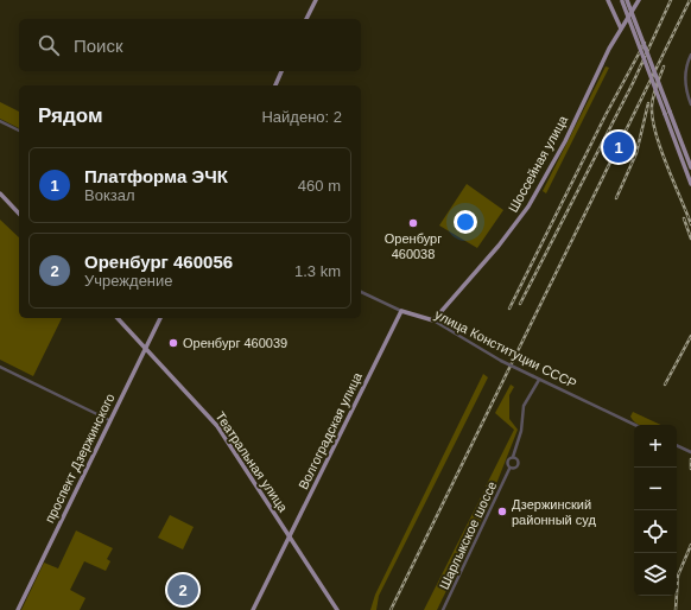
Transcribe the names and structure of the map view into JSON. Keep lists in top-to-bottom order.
{
  "streets": {
    "main road": [
      "Шоссейная улица",
      "улица Конституции СССР",
      "Волгоградская улица",
      "проспект Дзержинского",
      "Театральная улица"
    ],
    "street": ["Шарлыкское шоссе"]
  },
  "crossings": [
    ["Шоссейная улица", "улица Конституции СССР"],
    ["улица Конституции СССР", "Волгоградская улица"],
    ["Волгоградская улица", "Театральная улица"],
    ["проспект Дзержинского", "Театральная улица"]
  ],
  "places": ["Оренбург 460038", "Оренбург 460039", "Дзержинский районный суд"],
  "page": {
    "search": "Поиск",
    "heading": ["Рядом", "Найдено: 2"],
    "pins": ["1", "2"],
    "list": [
      {
        "mark": "1",
        "name": "Платформа ЭЧК",
        "note": "Вокзал",
        "value": "460 m"
      },
      {
        "mark": "2",
        "name": "Оренбург 460056",
        "note": "Учреждение",
        "value": "1.3 km"
      }
    ],
    "map_buttons": ["+", "−"]
  }
}
